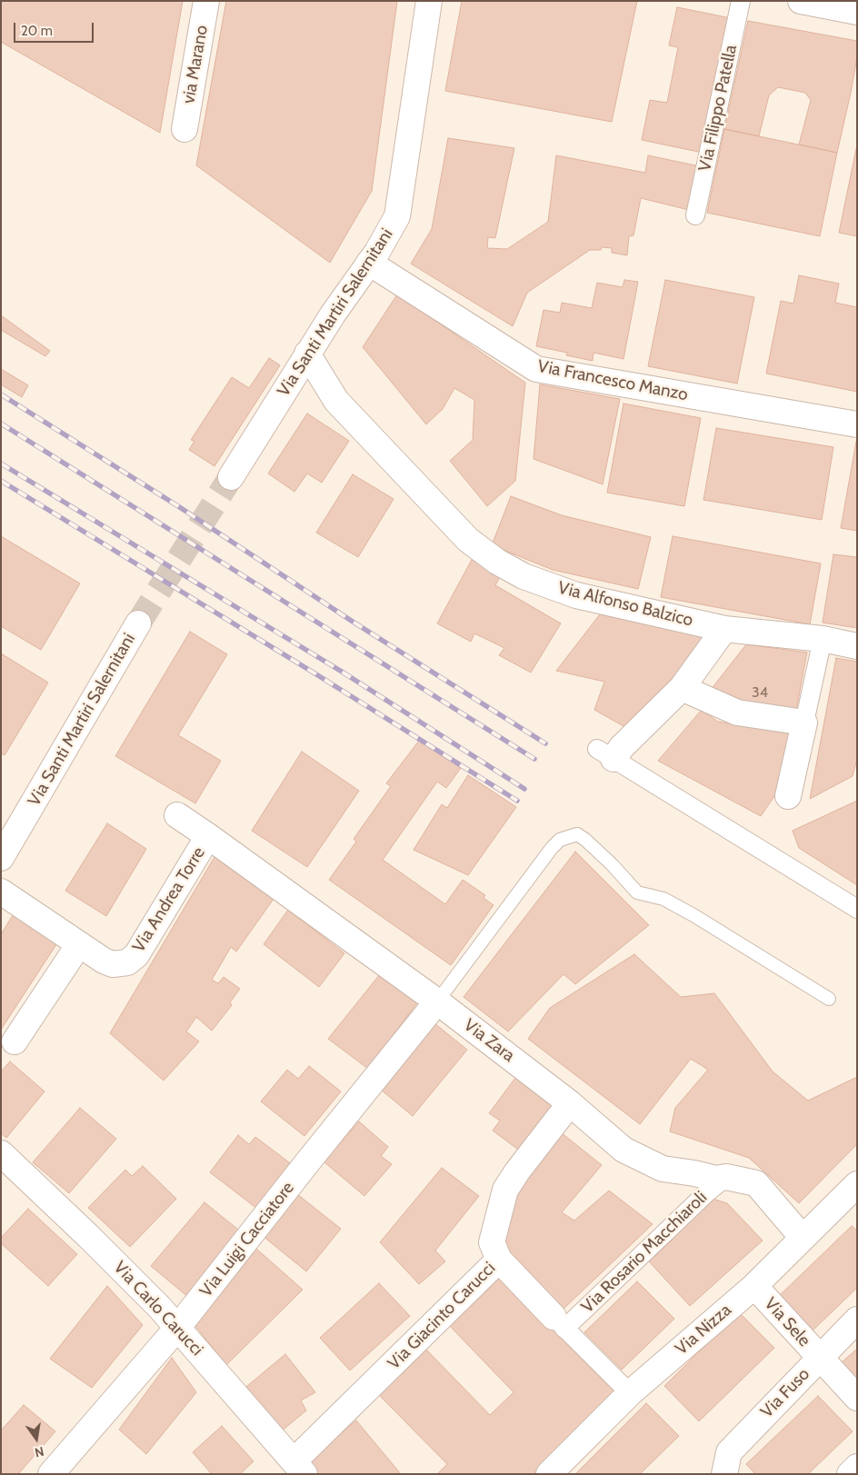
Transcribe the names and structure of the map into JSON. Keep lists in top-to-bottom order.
{
  "streets": {
    "street": [
      "via Marano",
      "Via Filippo Patella",
      "Via Santi Martiri Salernitani",
      "Via Francesco Manzo",
      "Via Alfonso Balzico",
      "Via Andrea Torre",
      "Via Zara",
      "Via Luigi Cacciatore",
      "Via Rosario Macchiaroli",
      "Via Carlo Carucci",
      "Via Giacinto Carucci",
      "Via Sele",
      "Via Nizza",
      "Via Fuso"
    ]
  },
  "crossings": [
    ["Via Santi Martiri Salernitani", "Via Francesco Manzo"],
    ["Via Santi Martiri Salernitani", "Via Alfonso Balzico"],
    ["Via Andrea Torre", "Via Zara"],
    ["Via Zara", "Via Luigi Cacciatore"],
    ["Via Zara", "Via Rosario Macchiaroli"],
    ["Via Zara", "Via Giacinto Carucci"],
    ["Via Zara", "Via Nizza"],
    ["Via Luigi Cacciatore", "Via Carlo Carucci"],
    ["Via Carlo Carucci", "Via Giacinto Carucci"],
    ["Via Sele", "Via Nizza"],
    ["Via Sele", "Via Fuso"]
  ],
  "house_numbers": ["34"],
  "scale_bar": "20 m",
  "north": "bottom"
}
